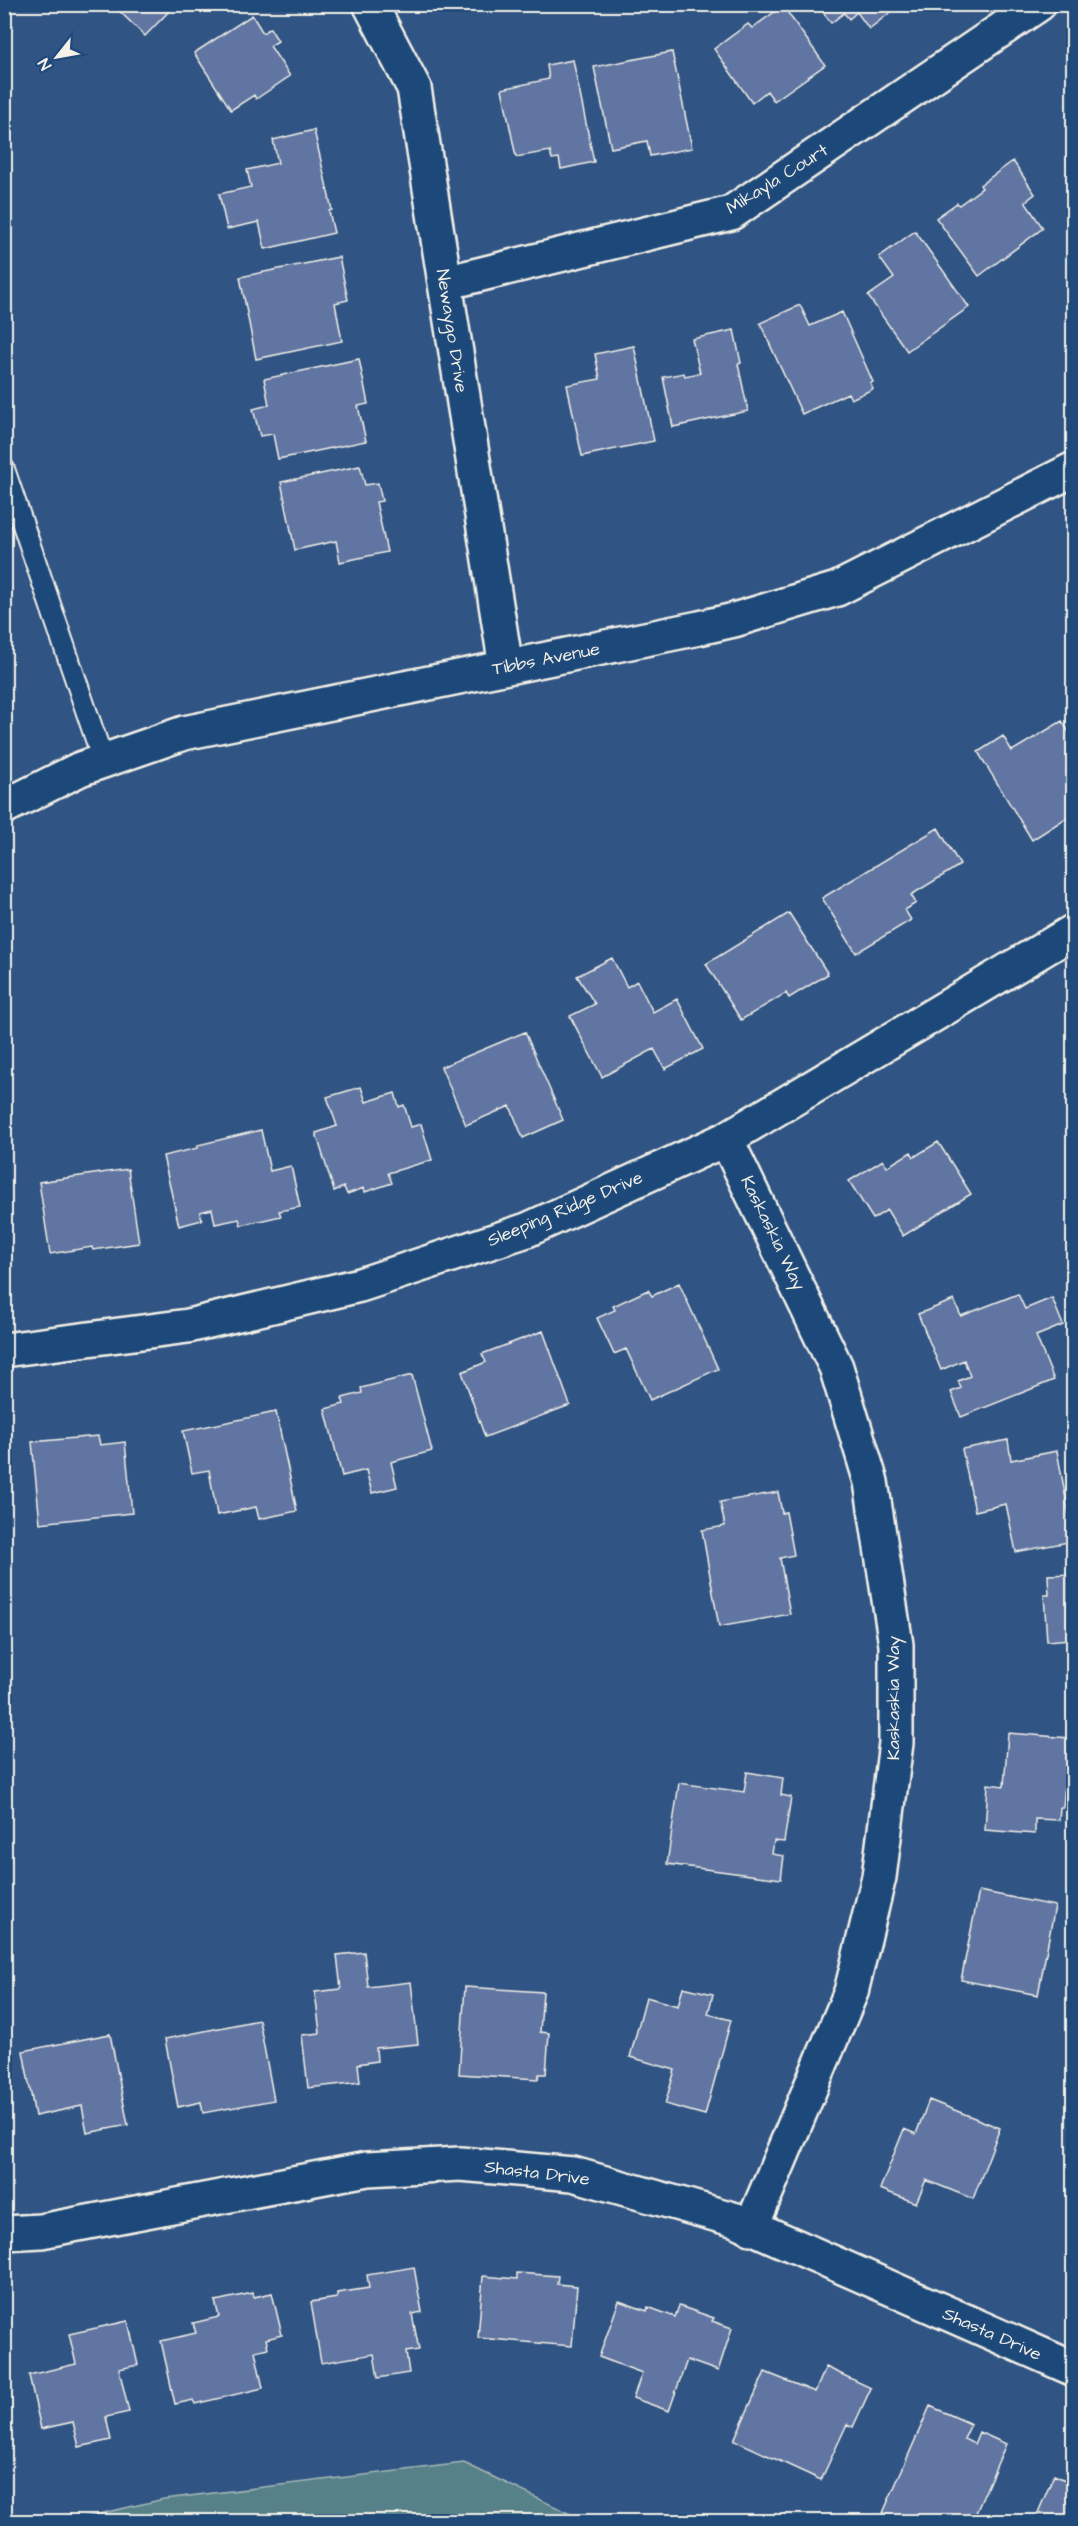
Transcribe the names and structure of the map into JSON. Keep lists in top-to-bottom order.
{
  "streets": {
    "street": [
      "Mikayla Court",
      "Newaygo Drive",
      "Tibbs Avenue",
      "Sleeping Ridge Drive",
      "Kaskaskia Way",
      "Shasta Drive"
    ]
  },
  "crossings": [
    ["Mikayla Court", "Newaygo Drive"],
    ["Newaygo Drive", "Tibbs Avenue"],
    ["Sleeping Ridge Drive", "Kaskaskia Way"],
    ["Kaskaskia Way", "Shasta Drive"]
  ],
  "north": "bottom left"
}
